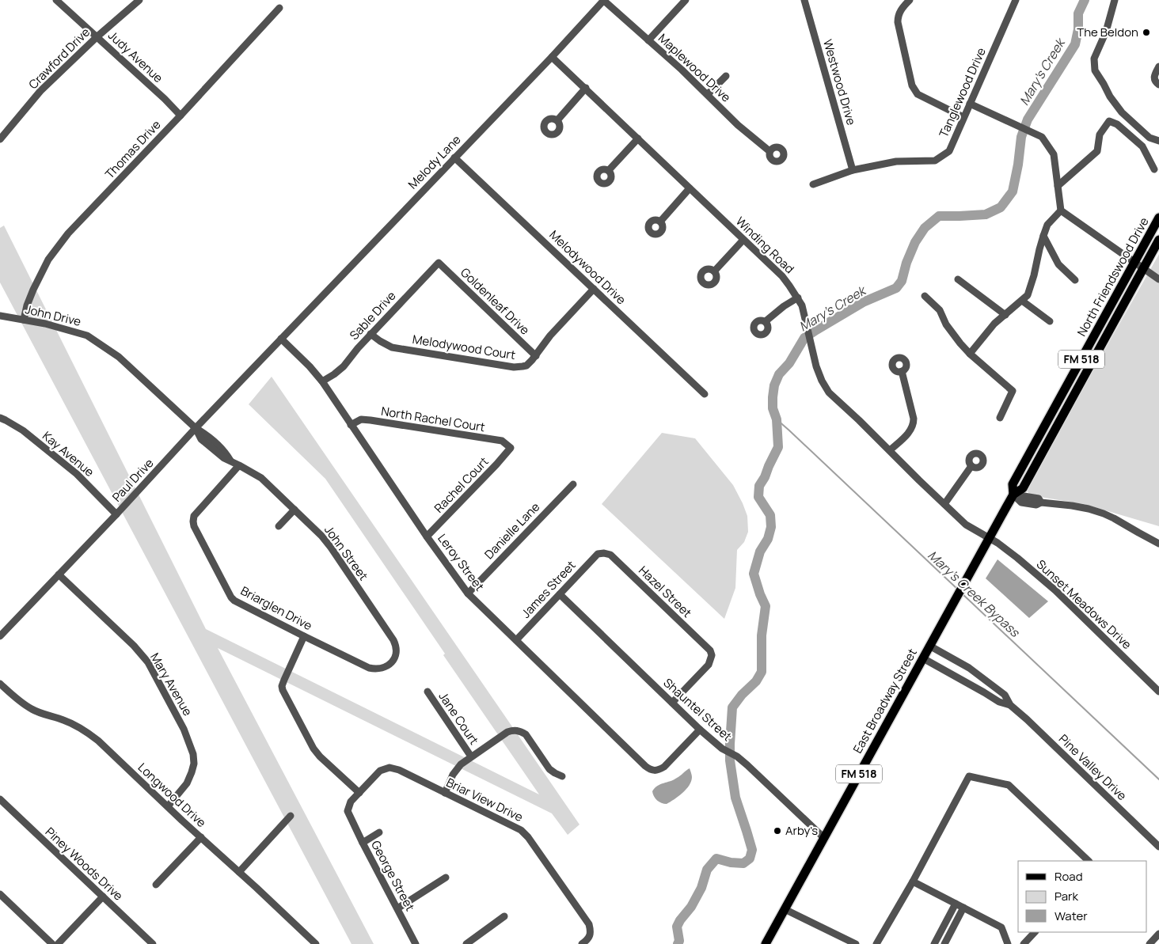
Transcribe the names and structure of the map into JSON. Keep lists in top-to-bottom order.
{
  "streets": {
    "main road": ["North Friendswood Drive", "FM 518", "East Broadway Street"],
    "street": [
      "Judy Avenue",
      "Crawford Drive",
      "Maplewood Drive",
      "Westwood Drive",
      "Tanglewood Drive",
      "Thomas Drive",
      "Melody Lane",
      "Winding Road",
      "Melodywood Drive",
      "Goldenleaf Drive",
      "John Drive",
      "Sable Drive",
      "Melodywood Court",
      "North Rachel Court",
      "Kay Avenue",
      "Paul Drive",
      "Rachel Court",
      "Danielle Lane",
      "John Street",
      "Leroy Street",
      "James Street",
      "Hazel Street",
      "Sunset Meadows Drive",
      "Briarglen Drive",
      "Mary Avenue",
      "Shauntel Street",
      "Jane Court",
      "Pine Valley Drive",
      "Longwood Drive",
      "Briar View Drive",
      "Piney Woods Drive",
      "George Street"
    ]
  },
  "crossings": [
    ["Judy Avenue", "Crawford Drive"],
    ["Judy Avenue", "Thomas Drive"],
    ["Maplewood Drive", "Melody Lane"],
    ["Westwood Drive", "Tanglewood Drive"],
    ["Thomas Drive", "John Drive"],
    ["Melody Lane", "Winding Road"],
    ["Melody Lane", "Melodywood Drive"],
    ["Melody Lane", "Paul Drive"],
    ["Melody Lane", "Leroy Street"],
    ["Winding Road", "North Friendswood Drive"],
    ["Winding Road", "Sunset Meadows Drive"],
    ["Melodywood Drive", "Melodywood Court"],
    ["North Friendswood Drive", "Sunset Meadows Drive"],
    ["North Friendswood Drive", "East Broadway Street"],
    ["Goldenleaf Drive", "Sable Drive"],
    ["Goldenleaf Drive", "Melodywood Court"],
    ["John Drive", "John Street"],
    ["Sable Drive", "Melodywood Court"],
    ["Sable Drive", "Leroy Street"],
    ["North Rachel Court", "Rachel Court"],
    ["North Rachel Court", "Leroy Street"],
    ["Kay Avenue", "Paul Drive"],
    ["Paul Drive", "John Street"],
    ["Paul Drive", "Leroy Street"],
    ["Paul Drive", "Mary Avenue"],
    ["Rachel Court", "Leroy Street"],
    ["Danielle Lane", "Leroy Street"],
    ["John Street", "Briarglen Drive"],
    ["Leroy Street", "James Street"],
    ["Leroy Street", "Shauntel Street"],
    ["James Street", "Hazel Street"],
    ["James Street", "Shauntel Street"],
    ["Hazel Street", "Shauntel Street"],
    ["Mary Avenue", "Longwood Drive"],
    ["East Broadway Street", "Shauntel Street"],
    ["East Broadway Street", "Pine Valley Drive"],
    ["Briar View Drive", "George Street"]
  ],
  "water": ["Mary's Creek", "Mary's Creek Bypass"],
  "places": ["The Beldon", "Arby's"],
  "legend": ["Road", "Park", "Water"]
}
